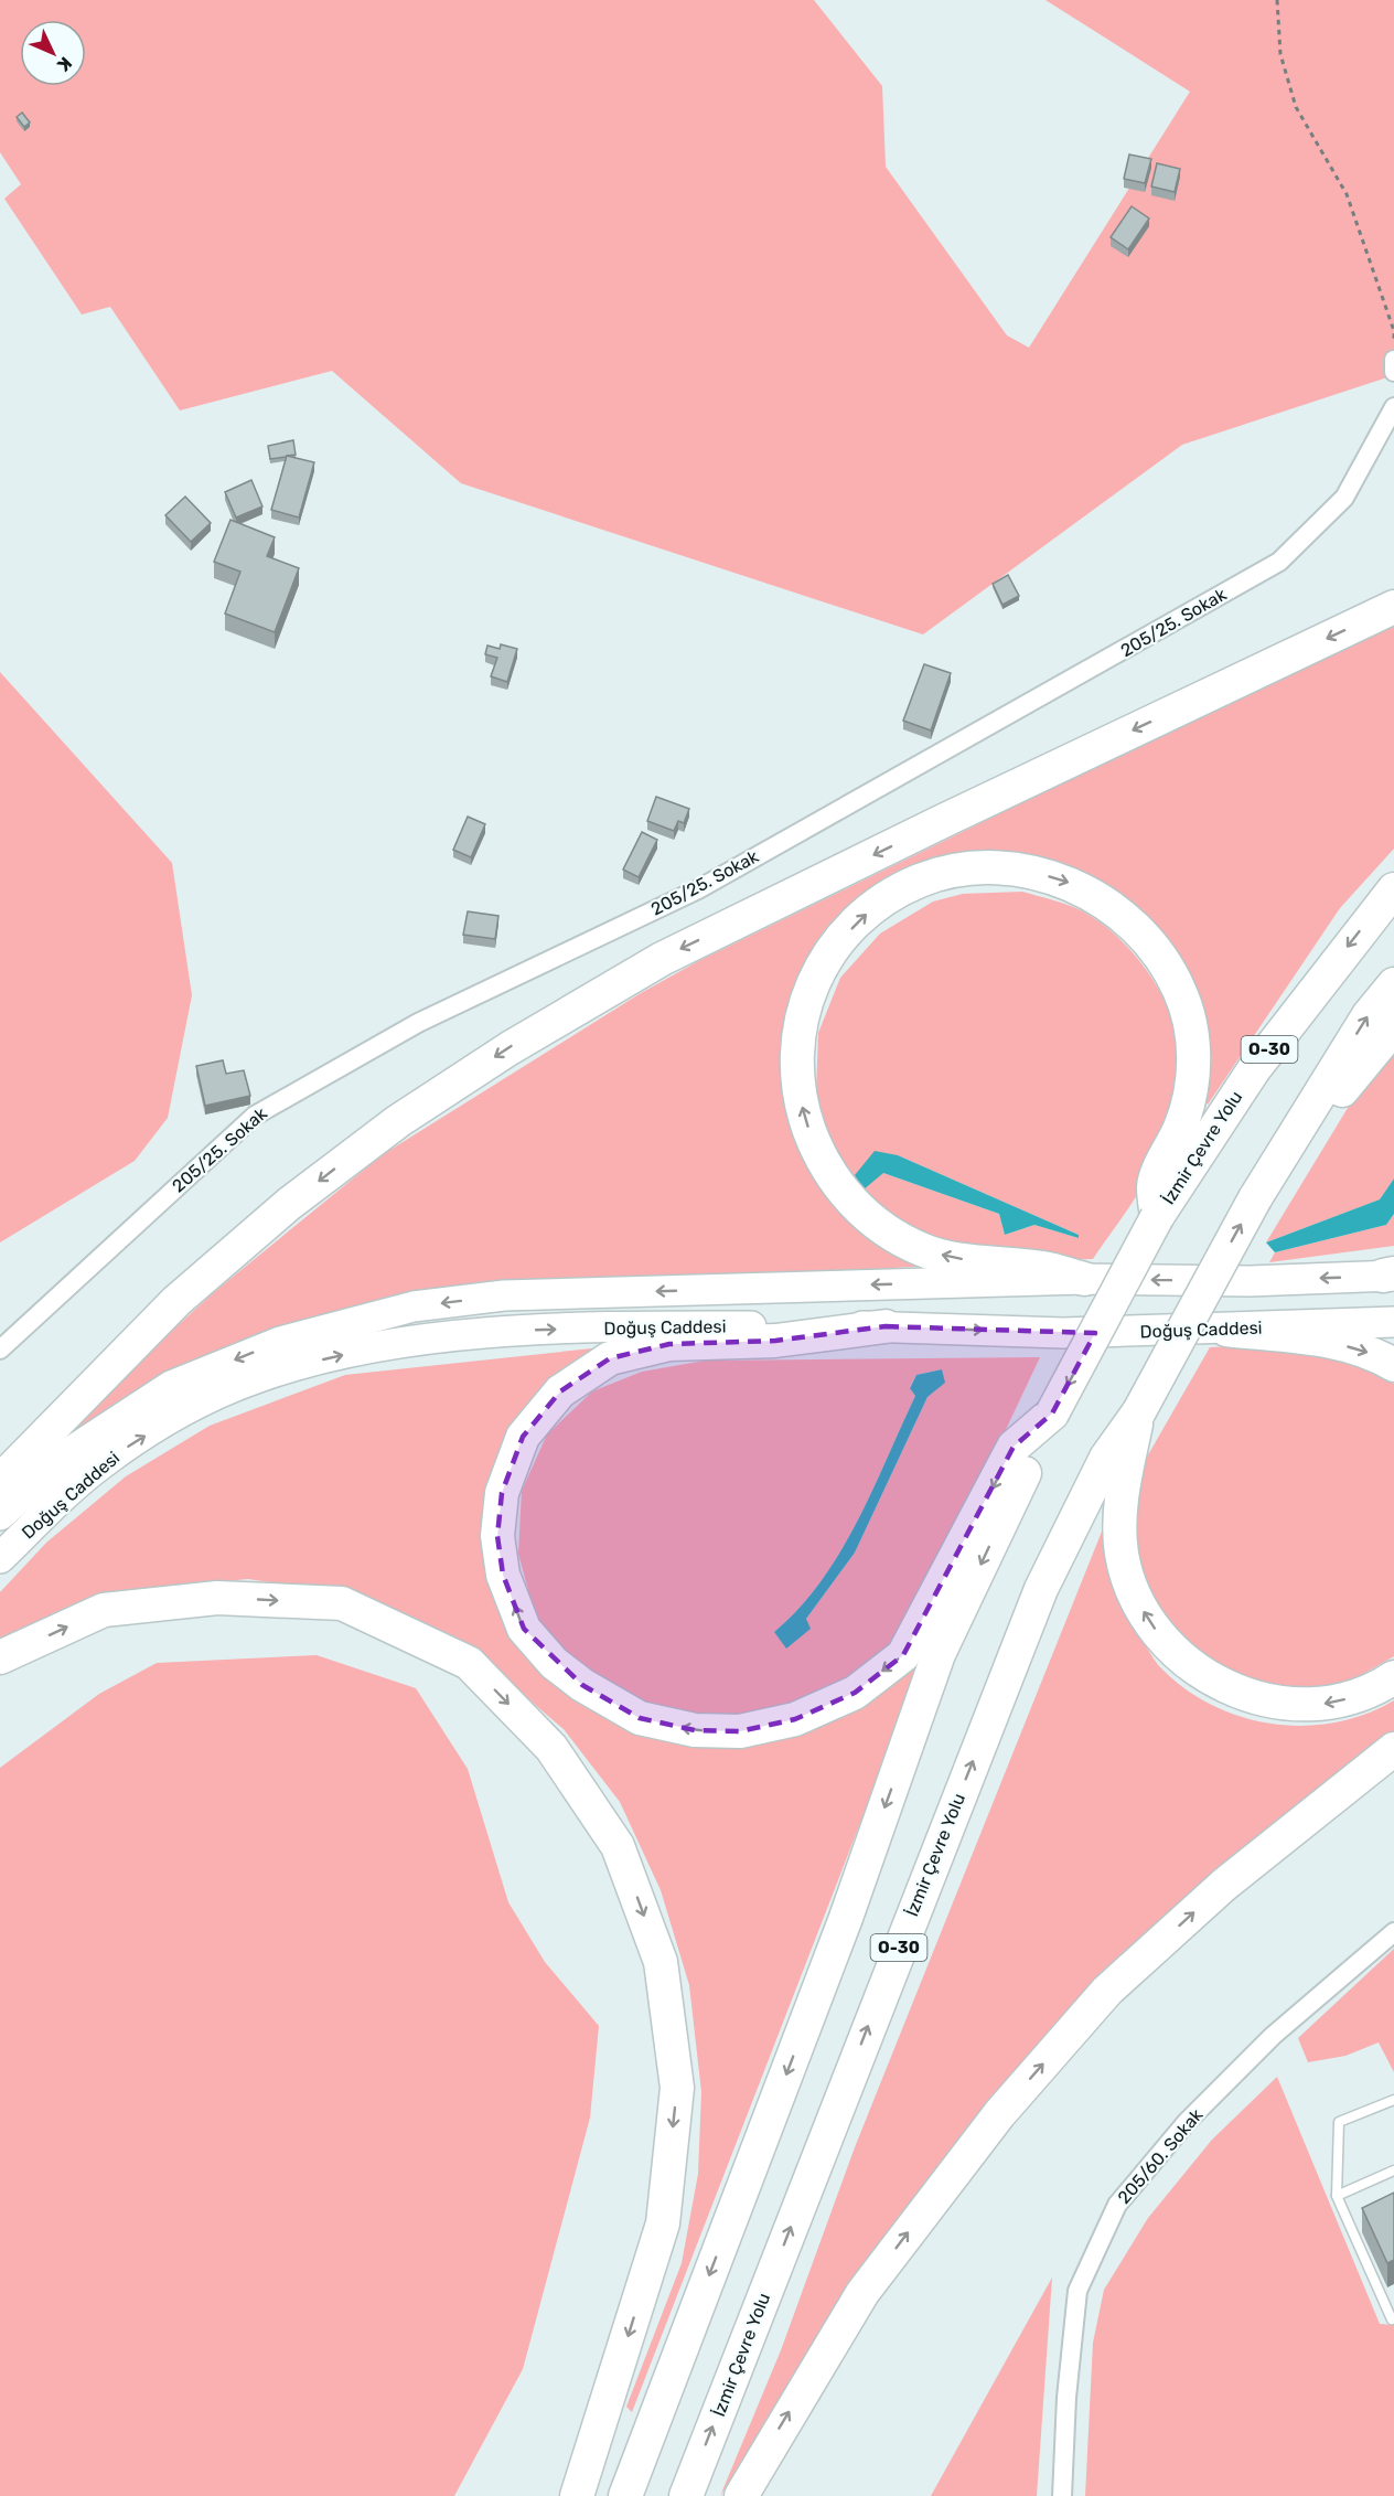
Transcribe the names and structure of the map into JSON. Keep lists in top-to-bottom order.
{
  "streets": {
    "highway": ["O-30", "İzmir Çevre Yolu"],
    "main road": ["Doğuş Caddesi"],
    "street": ["205/25. Sokak", "205/60. Sokak"]
  },
  "crossings": [
    ["O-30", "İzmir Çevre Yolu"]
  ],
  "north": "bottom right"
}
